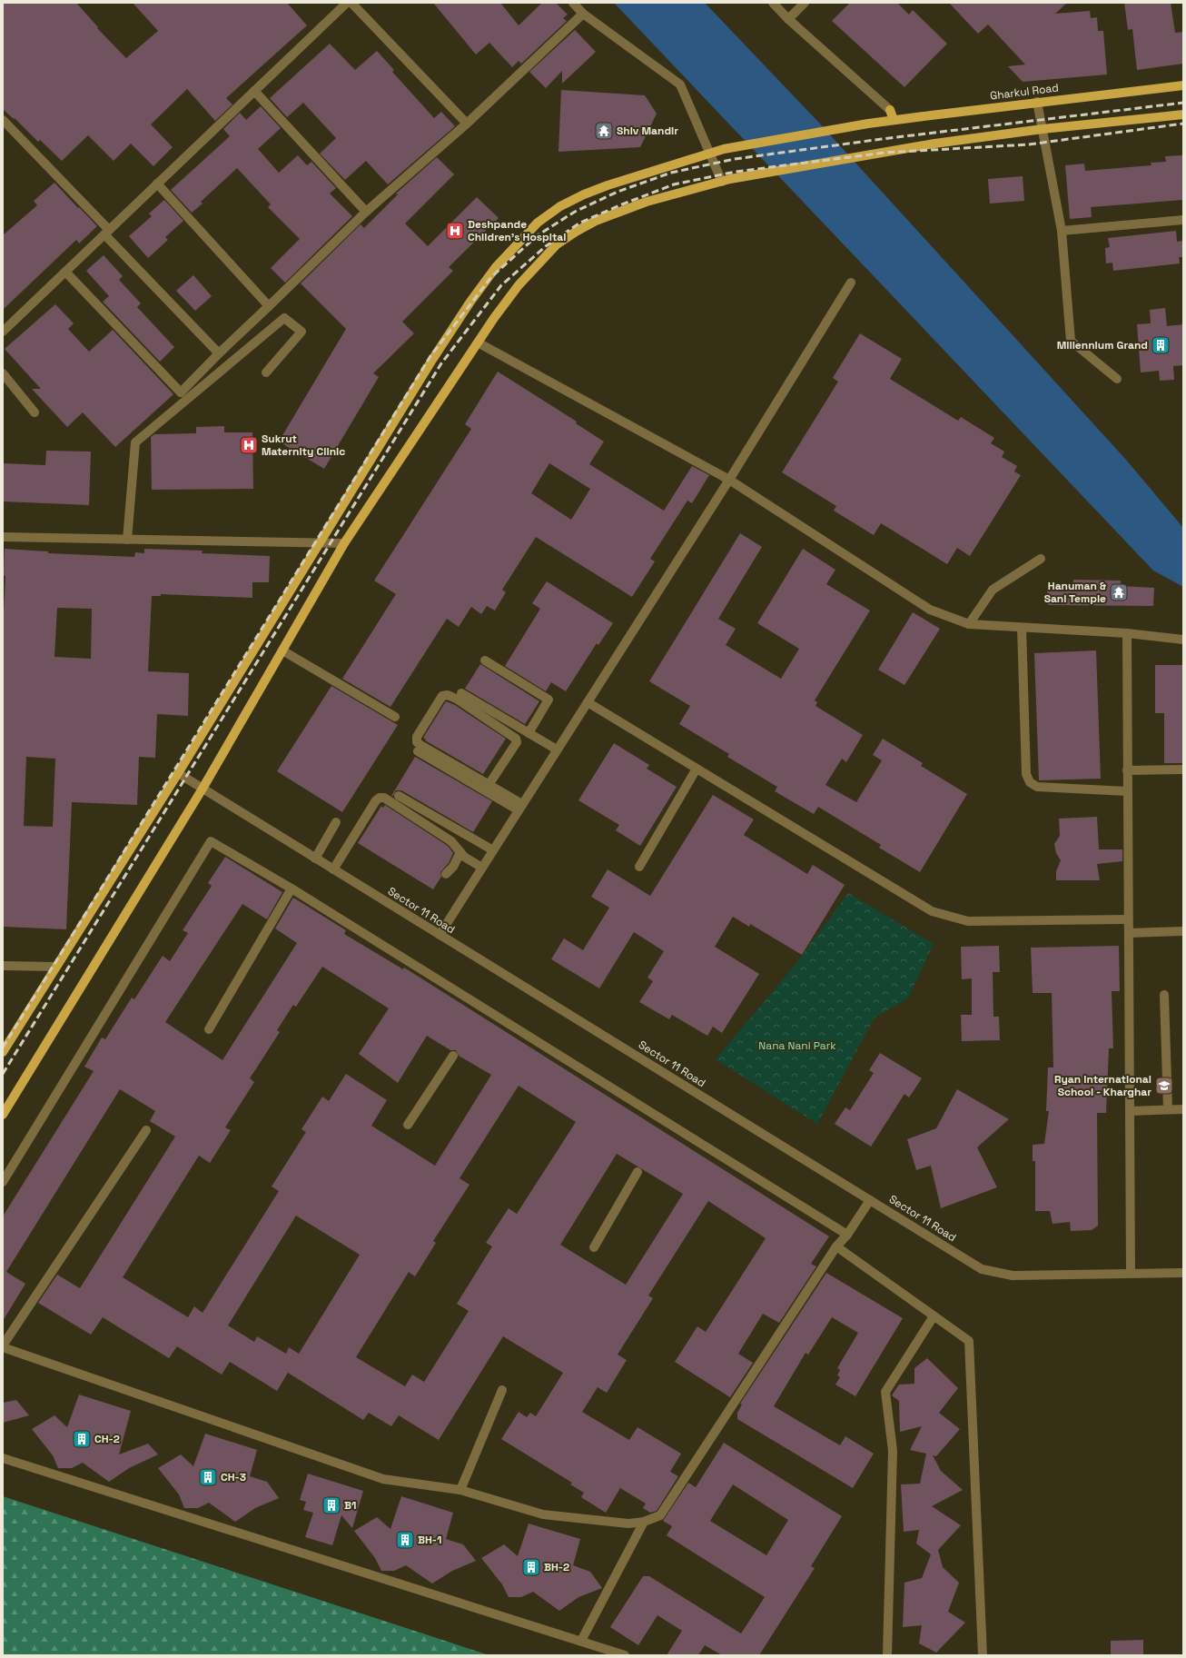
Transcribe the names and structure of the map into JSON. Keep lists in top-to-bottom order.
{
  "streets": {
    "main road": ["Gharkul Road"],
    "street": ["Sector 11 Road"]
  },
  "crossings": [
    ["Gharkul Road", "Sector 11 Road"]
  ],
  "parks": ["Nana Nani Park"],
  "places": {
    "temple": ["Shiv Mandir", "Hanuman & Sani Temple"],
    "hospital": ["Deshpande Children's Hospital", "Sukrut Maternity Clinic"],
    "building": [
      "Millennium Grand",
      "CH-2",
      "CH-3",
      "B1",
      "BH-1",
      "BH-2"
    ],
    "school or university": ["Ryan International School - Kharghar"]
  }
}
